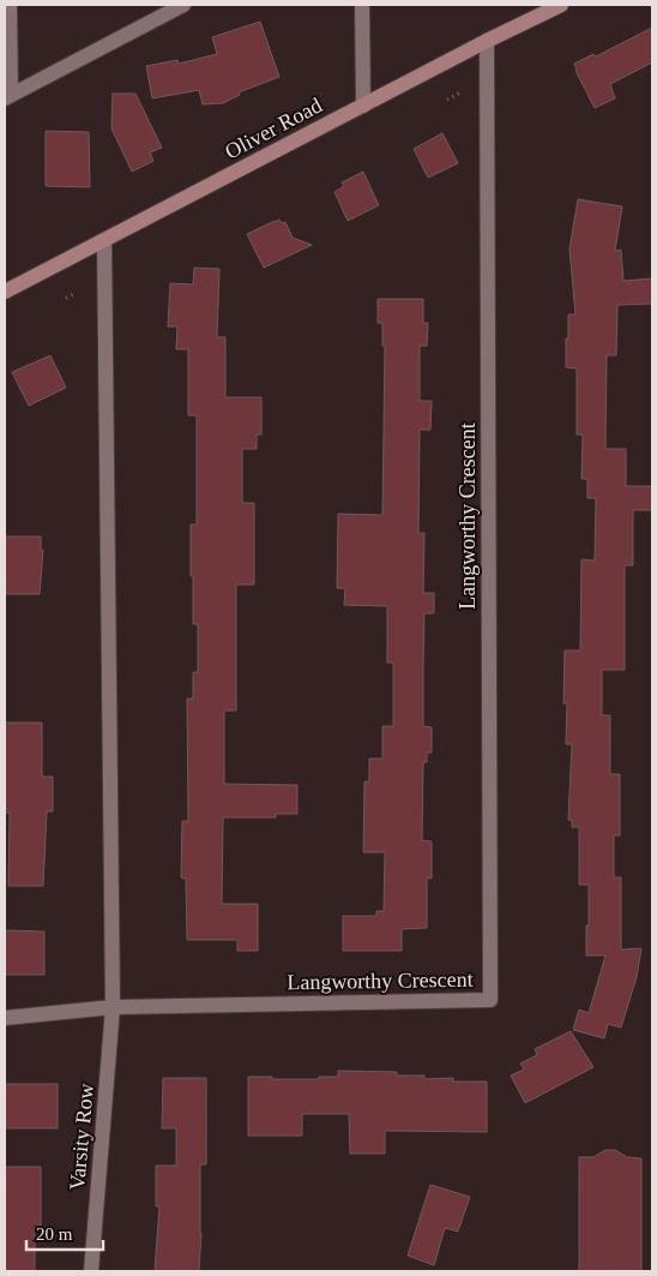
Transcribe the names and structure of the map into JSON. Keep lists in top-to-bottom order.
{
  "streets": {
    "main road": ["Oliver Road"],
    "street": ["Langworthy Crescent", "Varsity Row"]
  },
  "crossings": [
    ["Oliver Road", "Langworthy Crescent"],
    ["Langworthy Crescent", "Varsity Row"]
  ],
  "scale_bar": "20 m"
}
